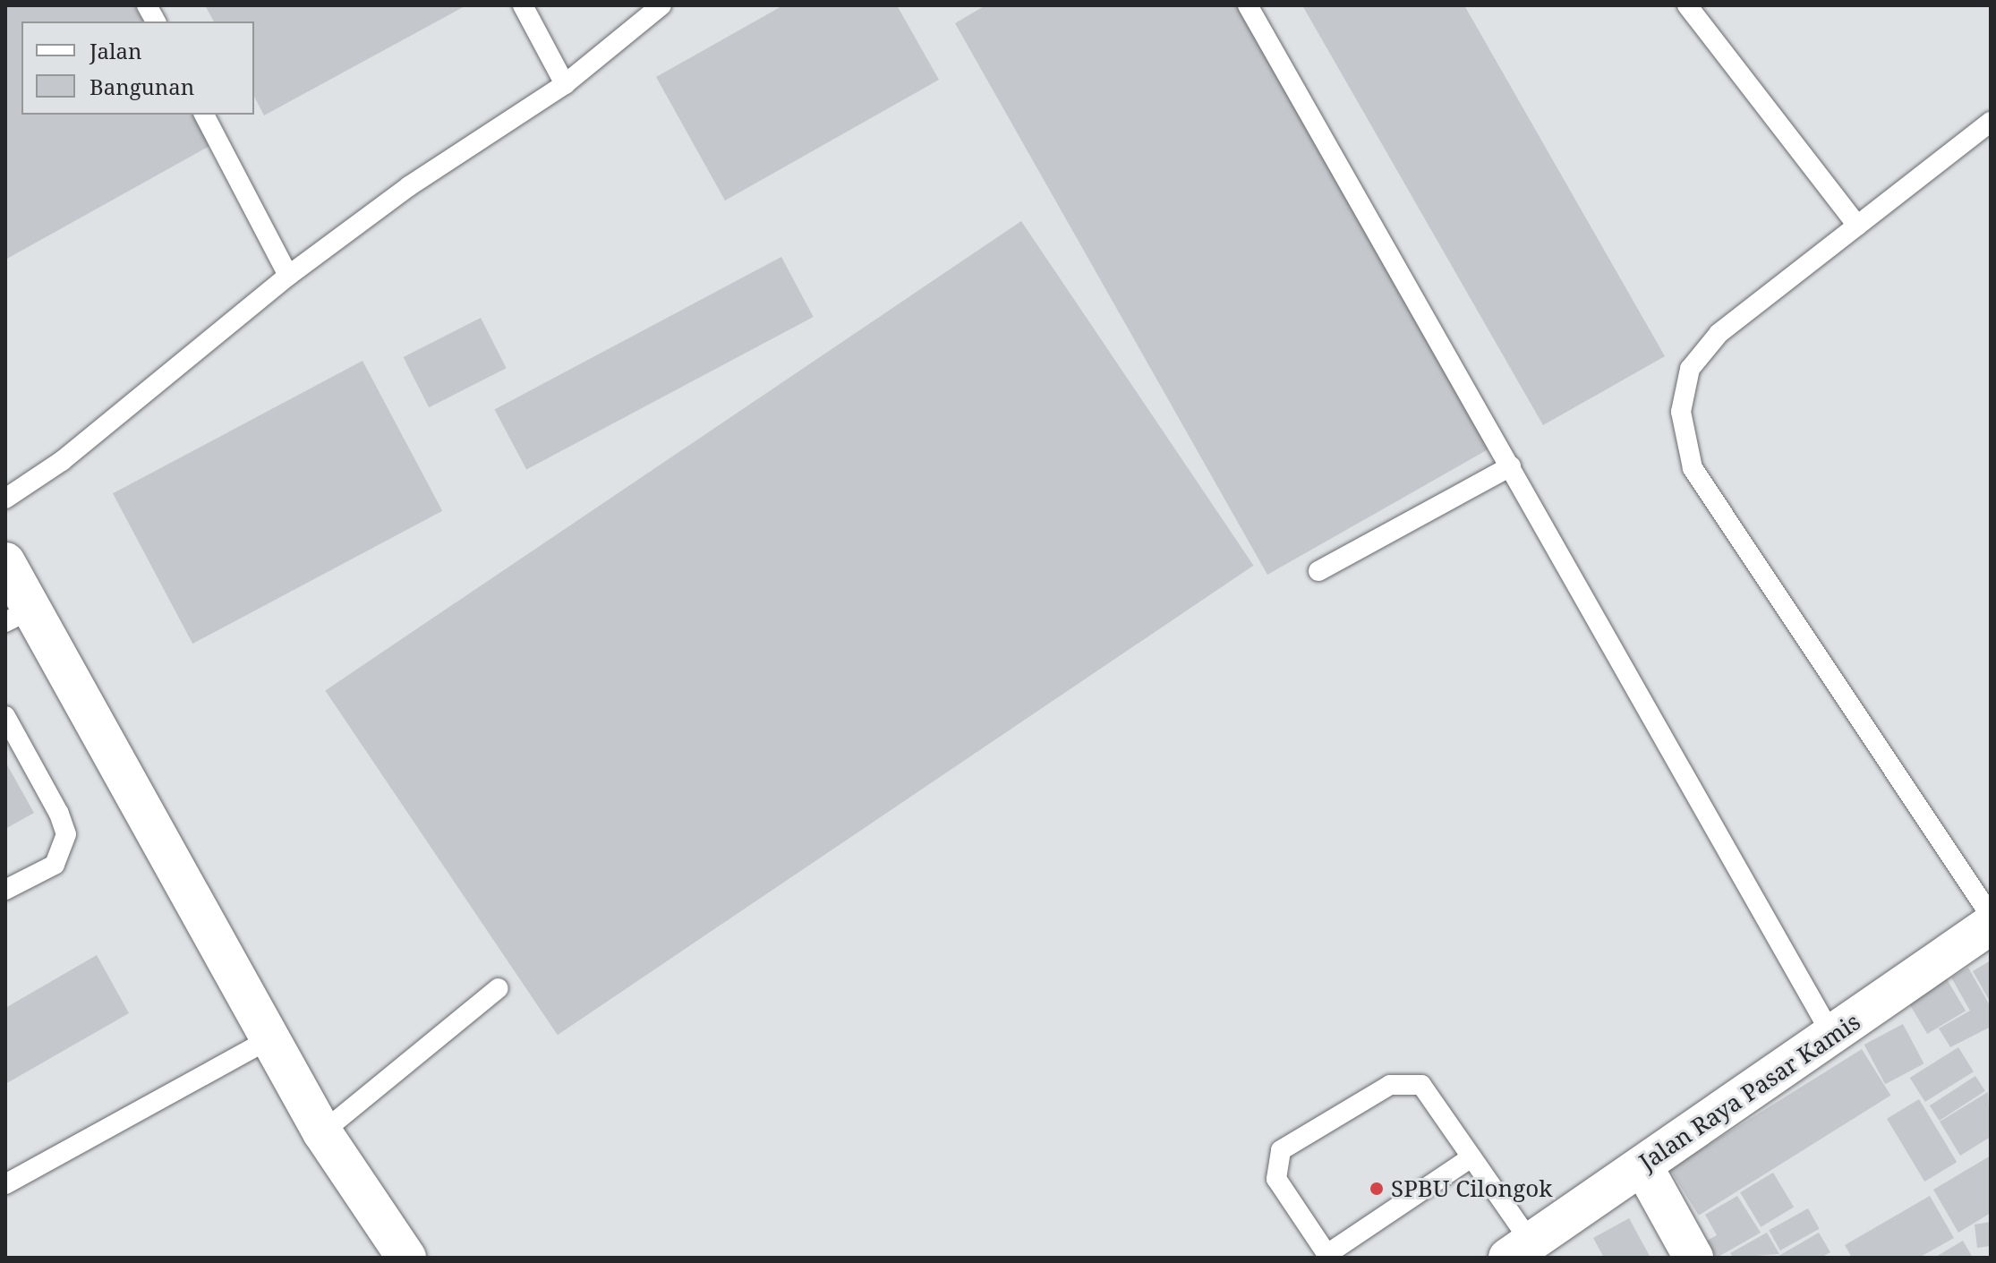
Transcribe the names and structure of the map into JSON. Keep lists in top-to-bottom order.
{
  "streets": {
    "street": ["Jalan Raya Pasar Kamis"]
  },
  "places": ["SPBU Cilongok"],
  "legend": ["Jalan", "Bangunan"]
}
